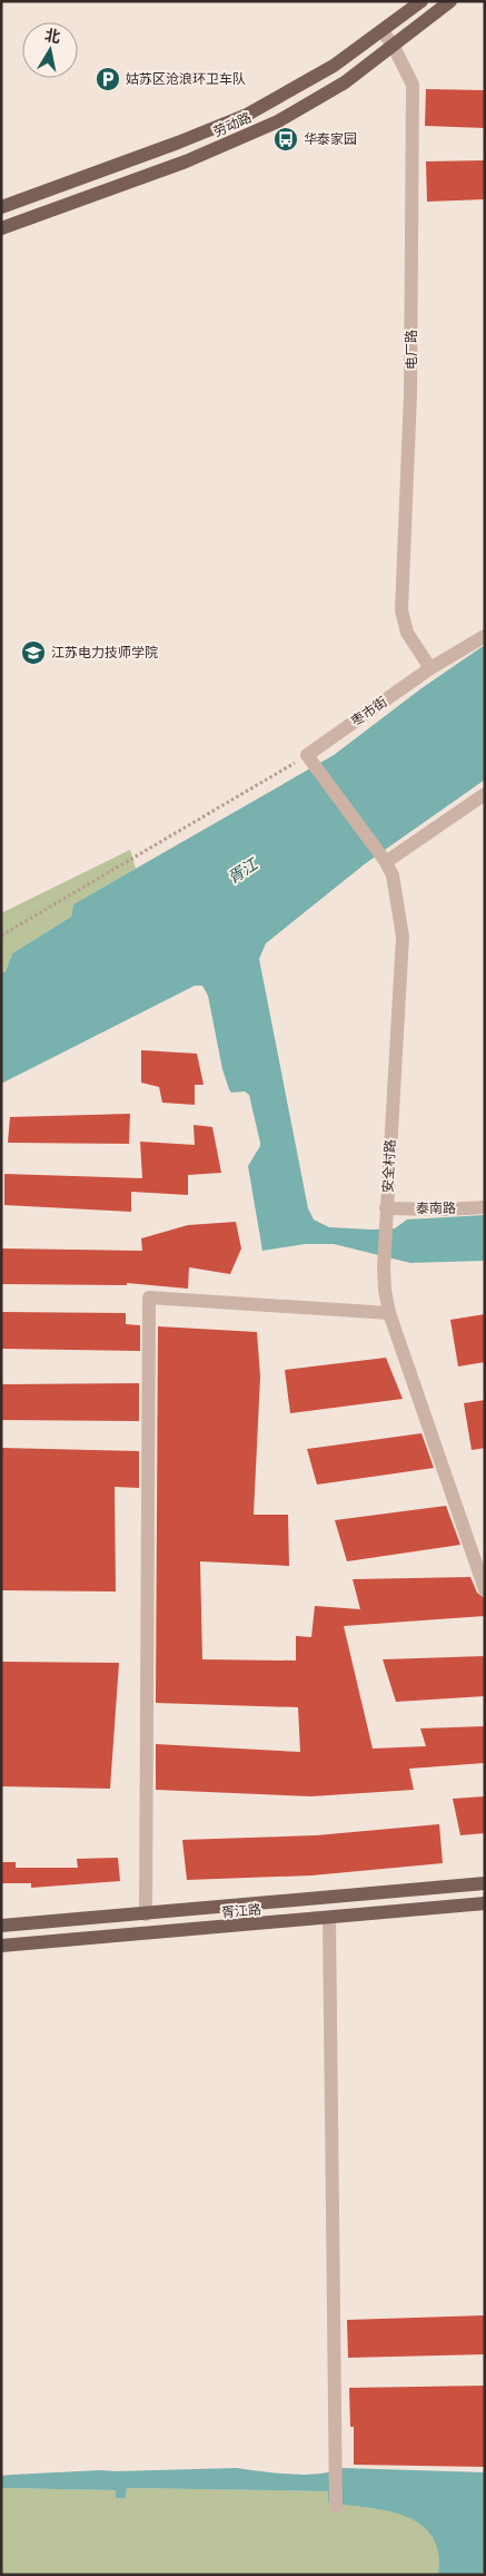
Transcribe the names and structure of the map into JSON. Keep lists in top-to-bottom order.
{
  "streets": {
    "main road": ["劳动路", "胥江路"],
    "street": [
      "电厂路",
      "枣市街",
      "安全村路",
      "泰南路"
    ]
  },
  "crossings": [
    ["劳动路", "电厂路"],
    ["电厂路", "枣市街"],
    ["枣市街", "安全村路"],
    ["安全村路", "泰南路"]
  ],
  "water": ["胥江"],
  "places": {
    "parking": ["姑苏区沧浪环卫车队"],
    "bus stop": ["华泰家园"],
    "school or university": ["江苏电力技师学院"]
  },
  "north": "top"
}
